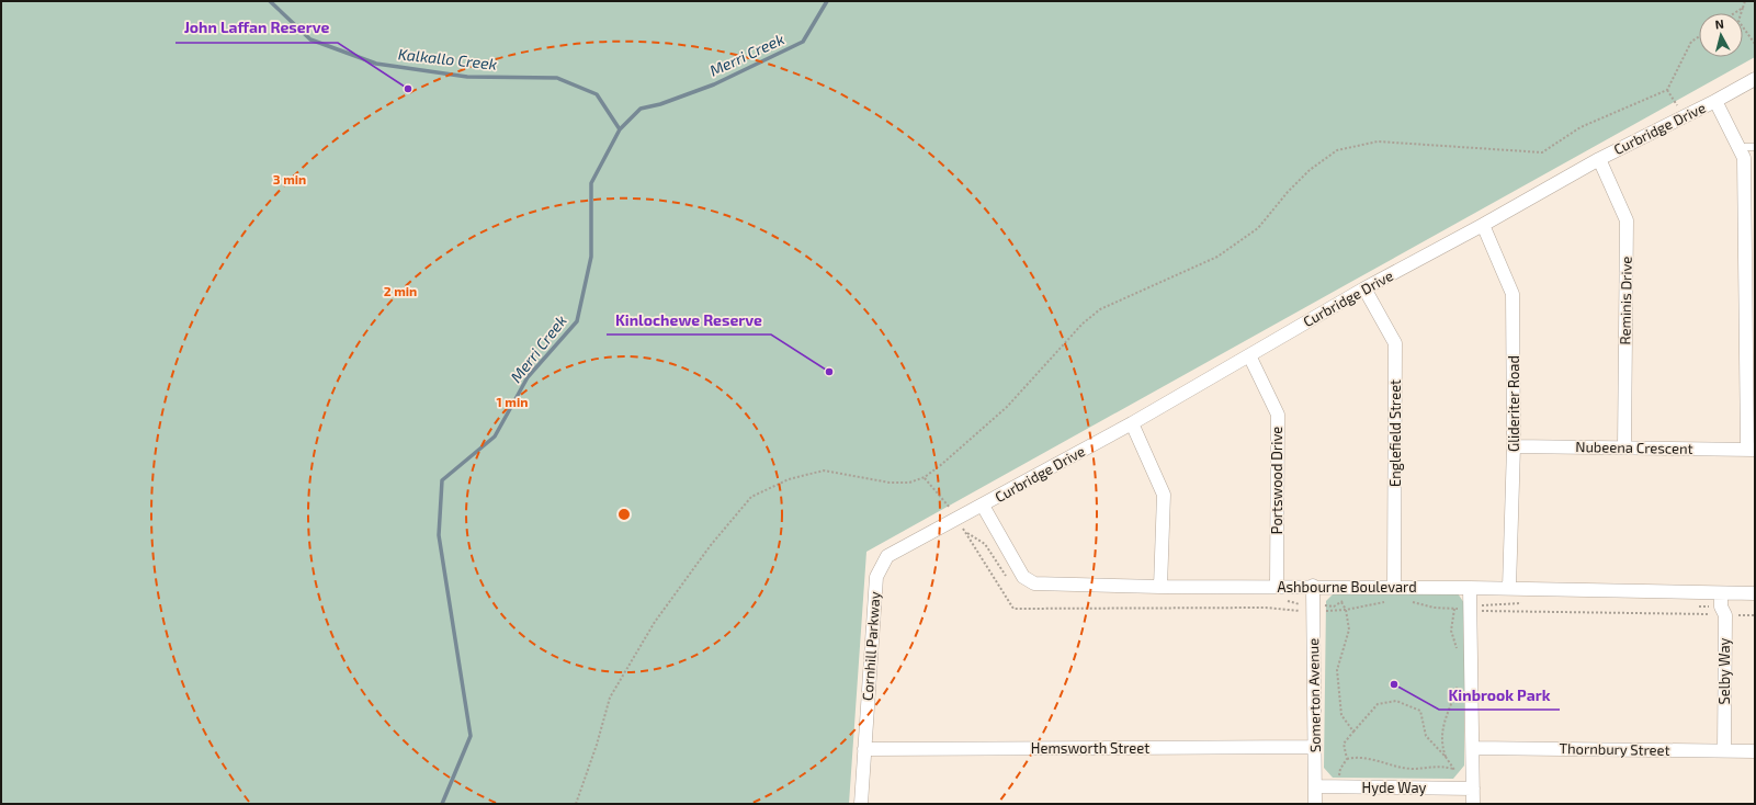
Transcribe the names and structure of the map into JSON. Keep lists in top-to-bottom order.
{
  "streets": {
    "street": [
      "Curbridge Drive",
      "Reminis Drive",
      "Glideriter Road",
      "Englefield Street",
      "Nubeena Crescent",
      "Portswood Drive",
      "Ashbourne Boulevard",
      "Cornhill Parkway",
      "Selby Way",
      "Somerton Avenue",
      "Hemsworth Street",
      "Thornbury Street",
      "Hyde Way"
    ]
  },
  "crossings": [
    ["Curbridge Drive", "Reminis Drive"],
    ["Curbridge Drive", "Glideriter Road"],
    ["Curbridge Drive", "Englefield Street"],
    ["Curbridge Drive", "Portswood Drive"],
    ["Curbridge Drive", "Ashbourne Boulevard"],
    ["Curbridge Drive", "Cornhill Parkway"],
    ["Reminis Drive", "Nubeena Crescent"],
    ["Glideriter Road", "Nubeena Crescent"],
    ["Glideriter Road", "Ashbourne Boulevard"],
    ["Englefield Street", "Ashbourne Boulevard"],
    ["Portswood Drive", "Ashbourne Boulevard"],
    ["Ashbourne Boulevard", "Selby Way"],
    ["Ashbourne Boulevard", "Somerton Avenue"],
    ["Cornhill Parkway", "Hemsworth Street"],
    ["Selby Way", "Thornbury Street"],
    ["Somerton Avenue", "Hemsworth Street"],
    ["Somerton Avenue", "Hyde Way"]
  ],
  "water": ["Merri Creek", "Kalkallo Creek"],
  "places": ["John Laffan Reserve", "Kinlochewe Reserve", "Kinbrook Park"],
  "north": "top",
  "rings": ["3 min", "2 min", "1 min"]
}
